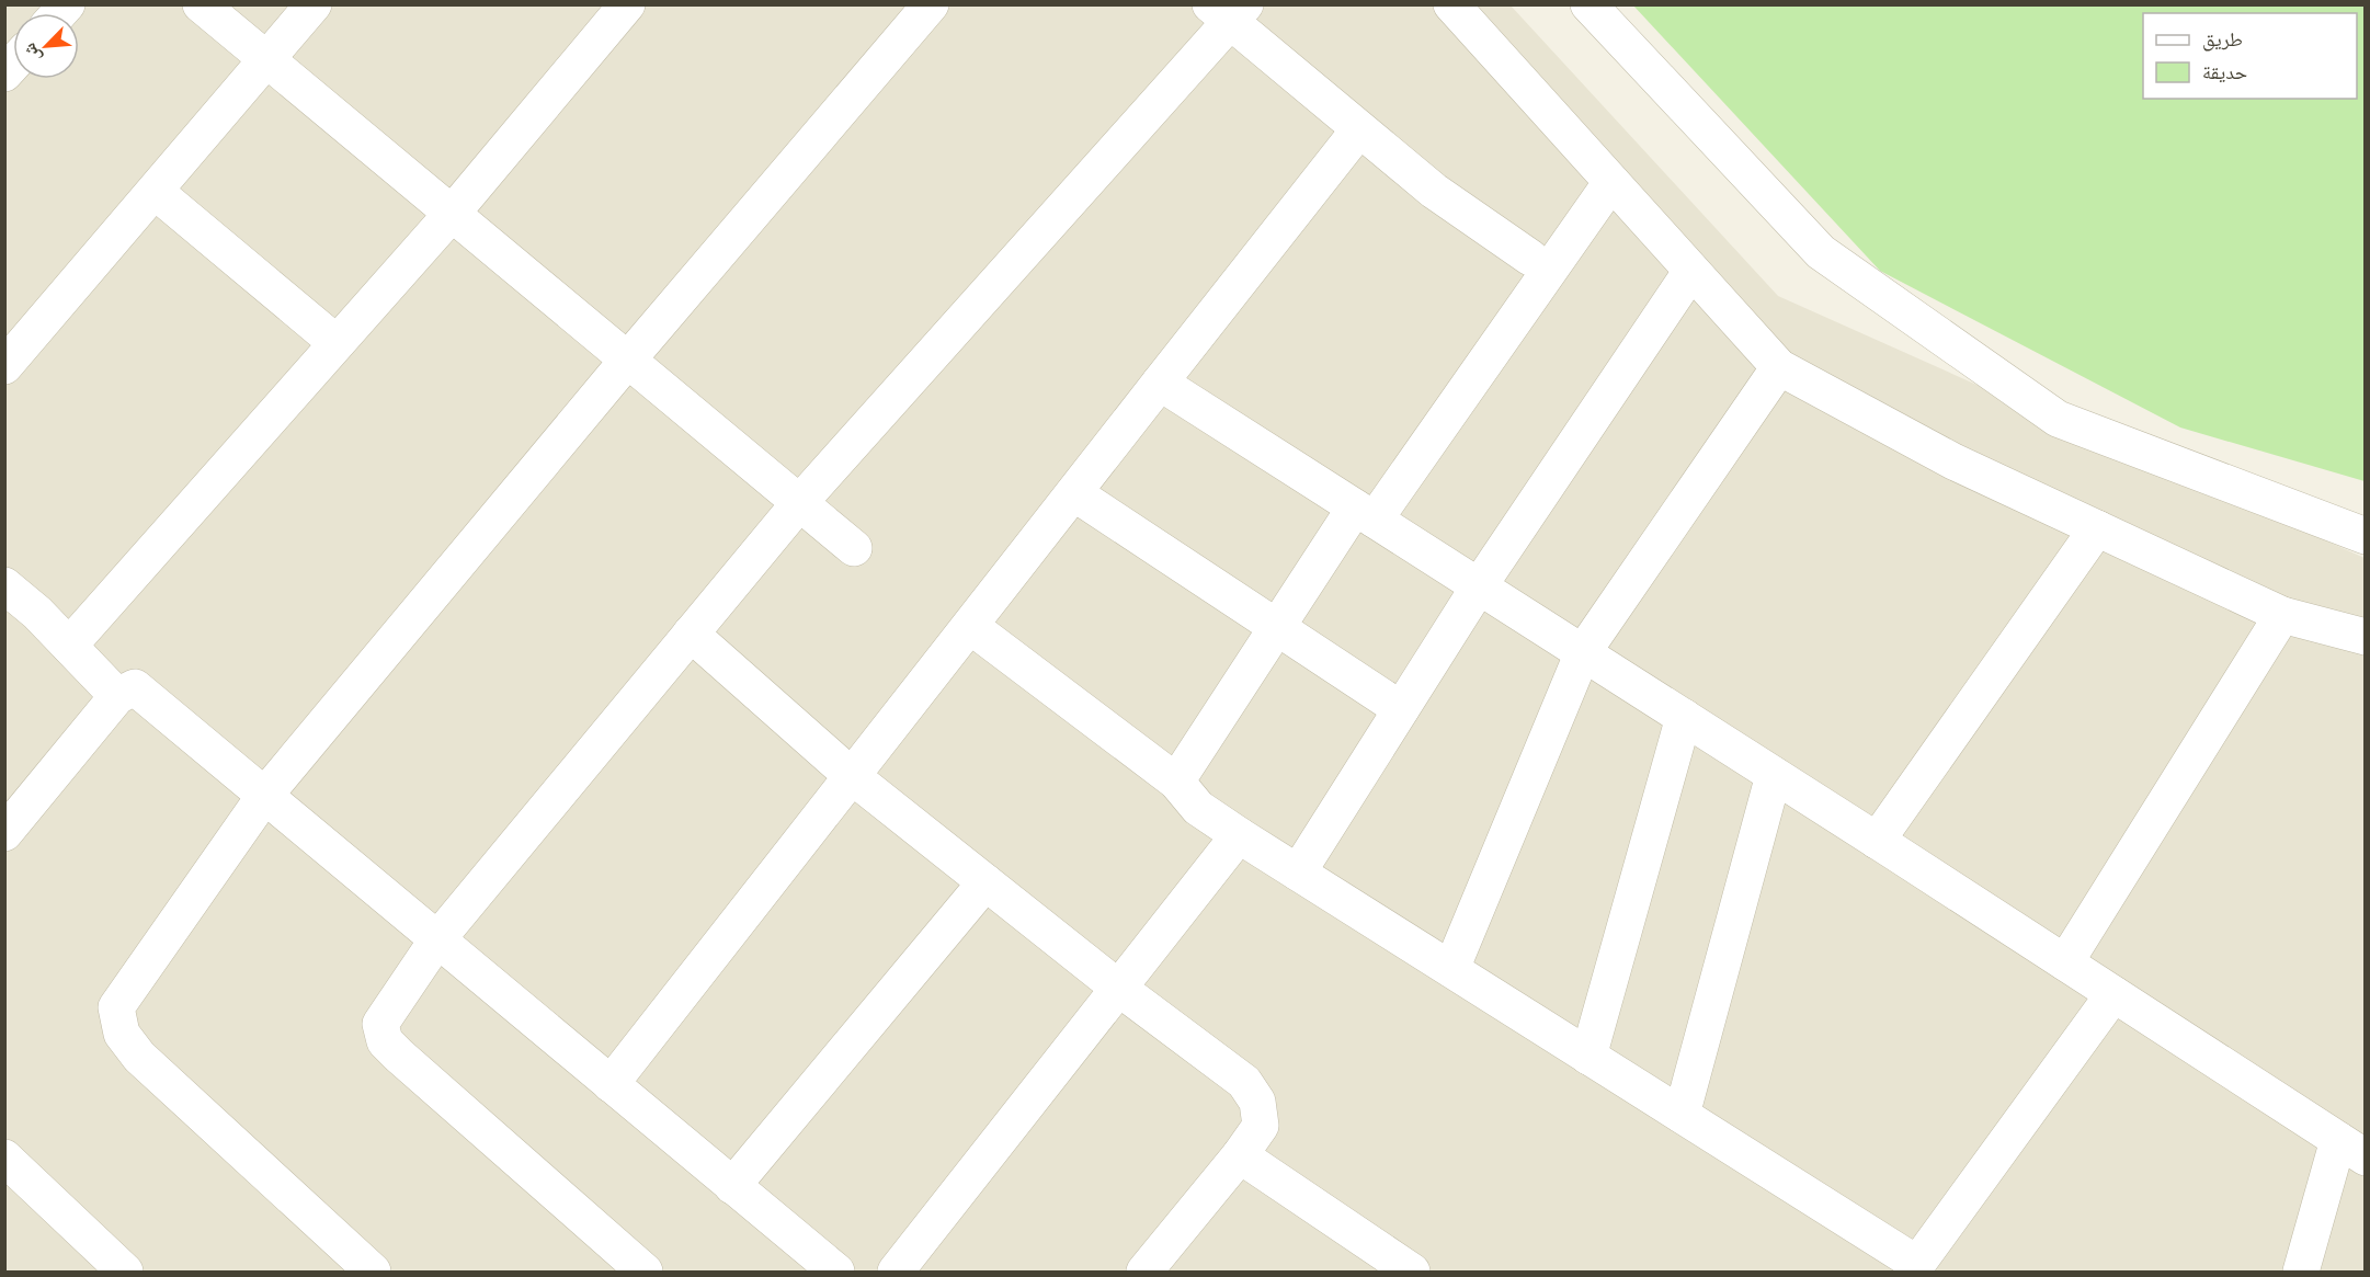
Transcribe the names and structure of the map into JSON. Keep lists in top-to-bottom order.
{
  "legend": ["طريق", "حديقة"],
  "north": "bottom left"
}
